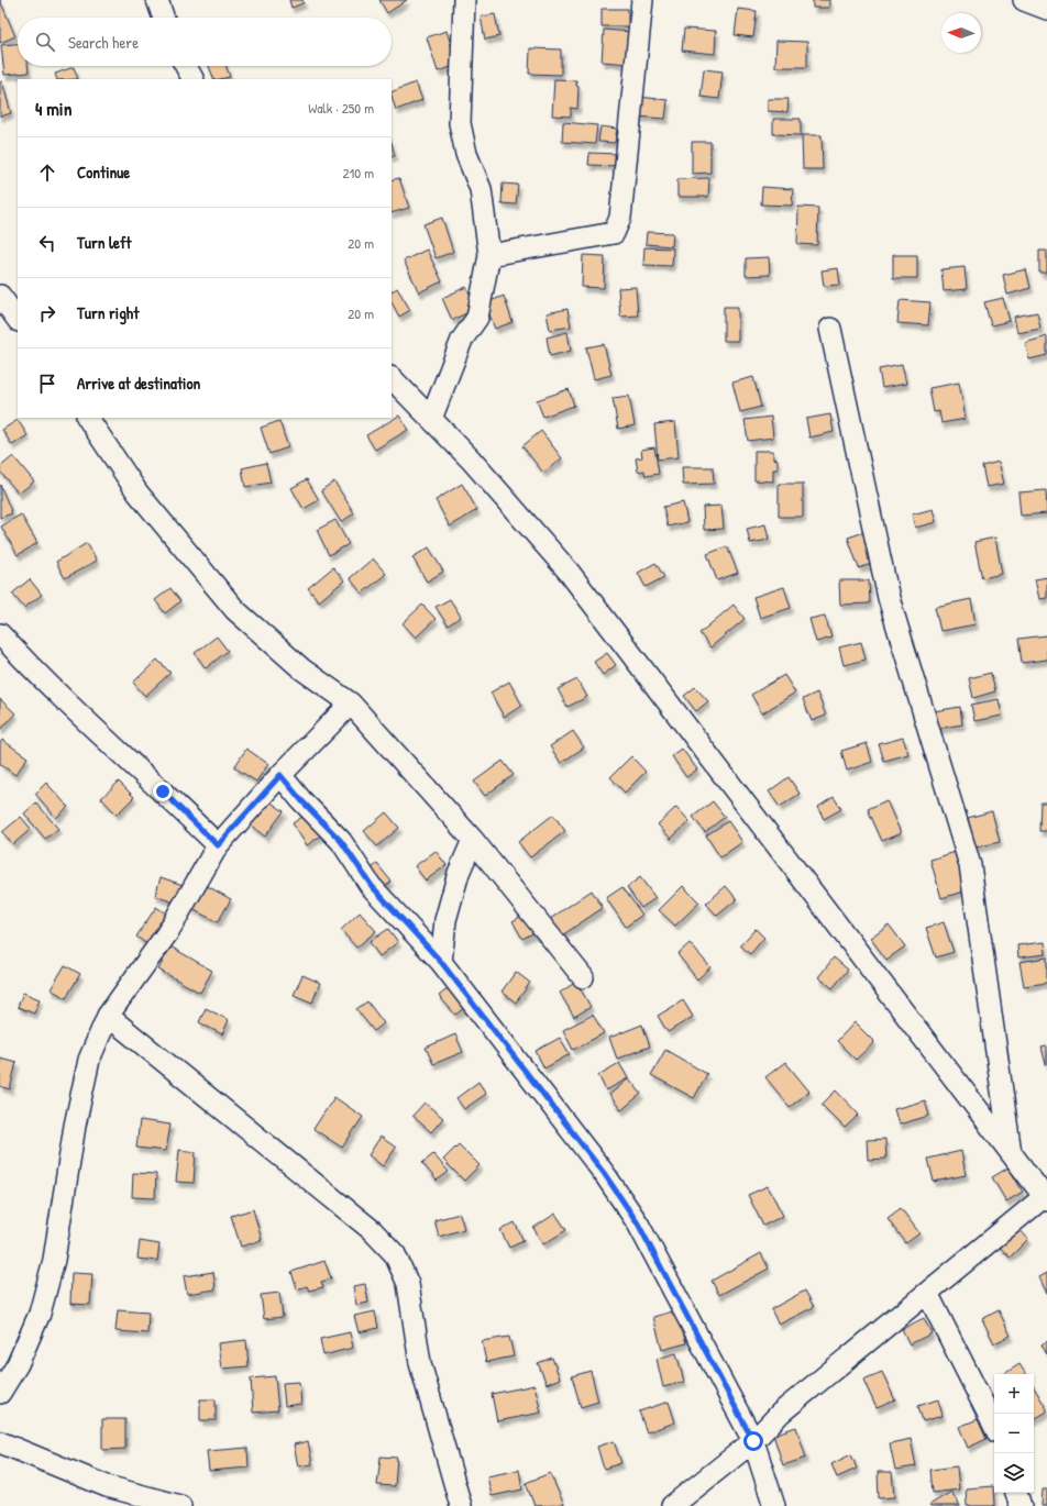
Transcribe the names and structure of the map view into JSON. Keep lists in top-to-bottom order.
{
  "north": "left",
  "page": {
    "search": "Search here",
    "heading": ["4 min", "Walk · 250 m"],
    "list": [
      ["Continue", "210 m"],
      ["Turn left", "20 m"],
      ["Turn right", "20 m"],
      "Arrive at destination"
    ],
    "map_buttons": ["+", "−"]
  }
}
